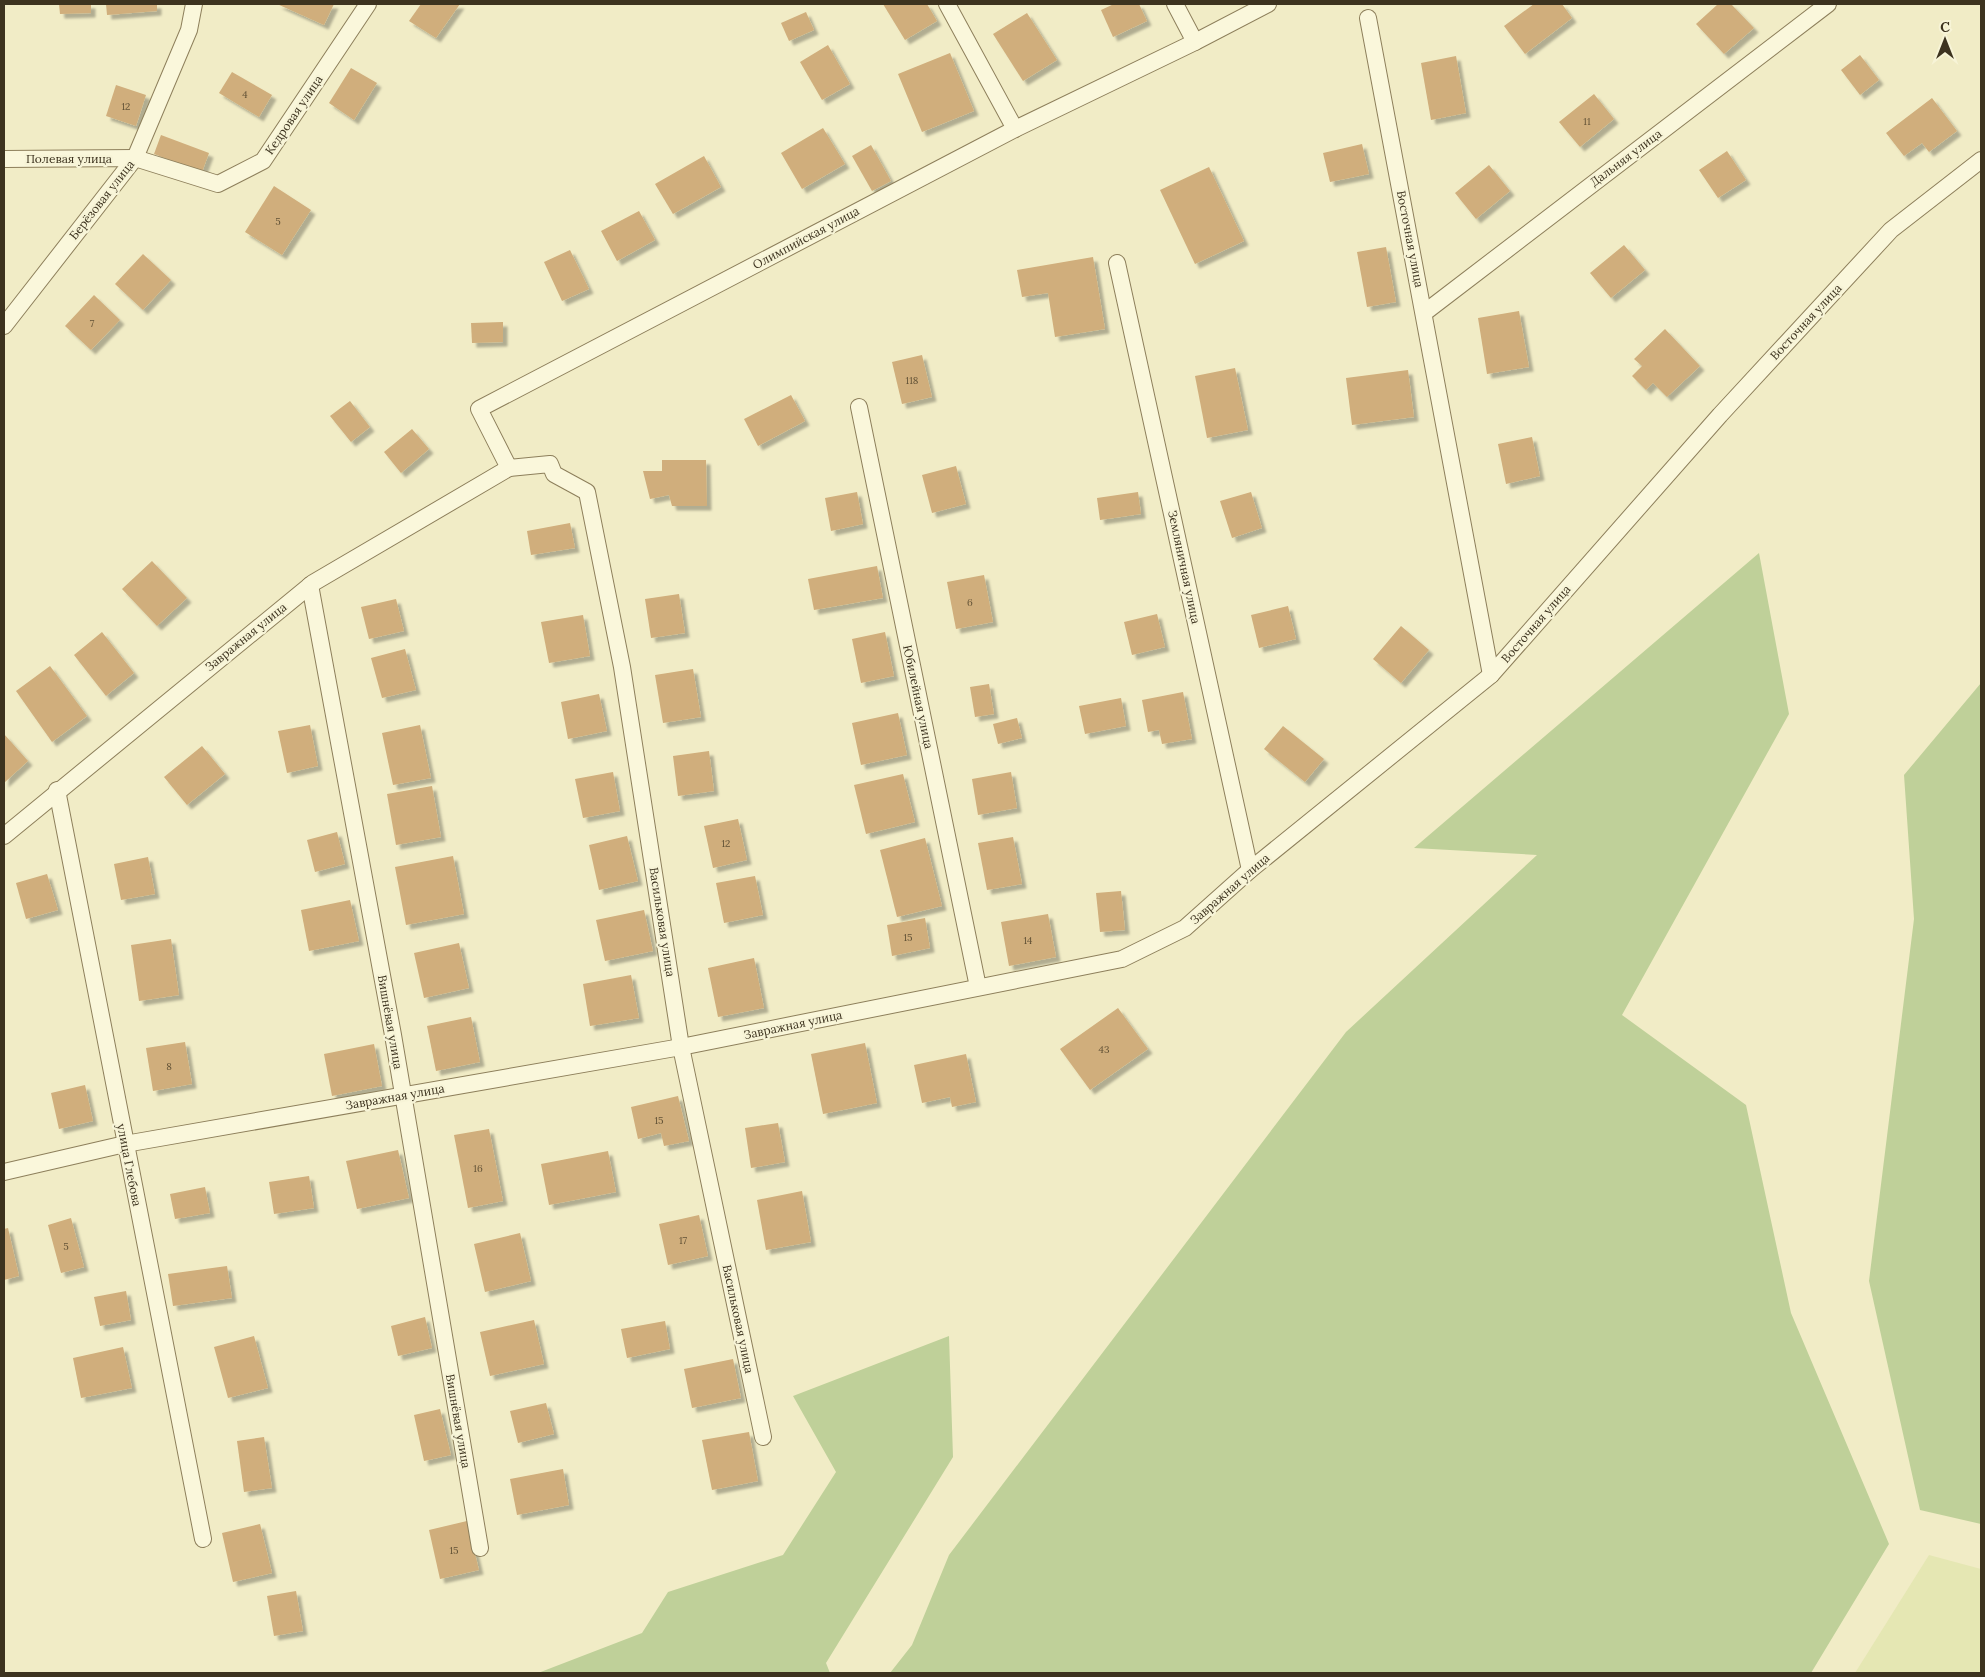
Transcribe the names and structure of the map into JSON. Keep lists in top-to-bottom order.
{
  "streets": {
    "street": [
      "Кедровая улица",
      "Дальняя улица",
      "Полевая улица",
      "Берёзовая улица",
      "Олимпийская улица",
      "Восточная улица",
      "Земляничная улица",
      "Завражная улица",
      "Юбилейная улица",
      "Васильковая улица",
      "Вишнёвая улица",
      "улица Глебова"
    ]
  },
  "crossings": [
    ["Кедровая улица", "Полевая улица"],
    ["Кедровая улица", "Берёзовая улица"],
    ["Дальняя улица", "Восточная улица"],
    ["Полевая улица", "Берёзовая улица"],
    ["Олимпийская улица", "Завражная улица"],
    ["Олимпийская улица", "Васильковая улица"],
    ["Восточная улица", "Завражная улица"],
    ["Земляничная улица", "Завражная улица"],
    ["Завражная улица", "Юбилейная улица"],
    ["Завражная улица", "Васильковая улица"],
    ["Завражная улица", "Вишнёвая улица"],
    ["Завражная улица", "улица Глебова"]
  ],
  "house_numbers": [
    "4",
    "12",
    "11",
    "5",
    "7",
    "118",
    "6",
    "12",
    "15",
    "14",
    "43",
    "8",
    "15",
    "16",
    "17",
    "5",
    "15"
  ],
  "north": "top"
}
